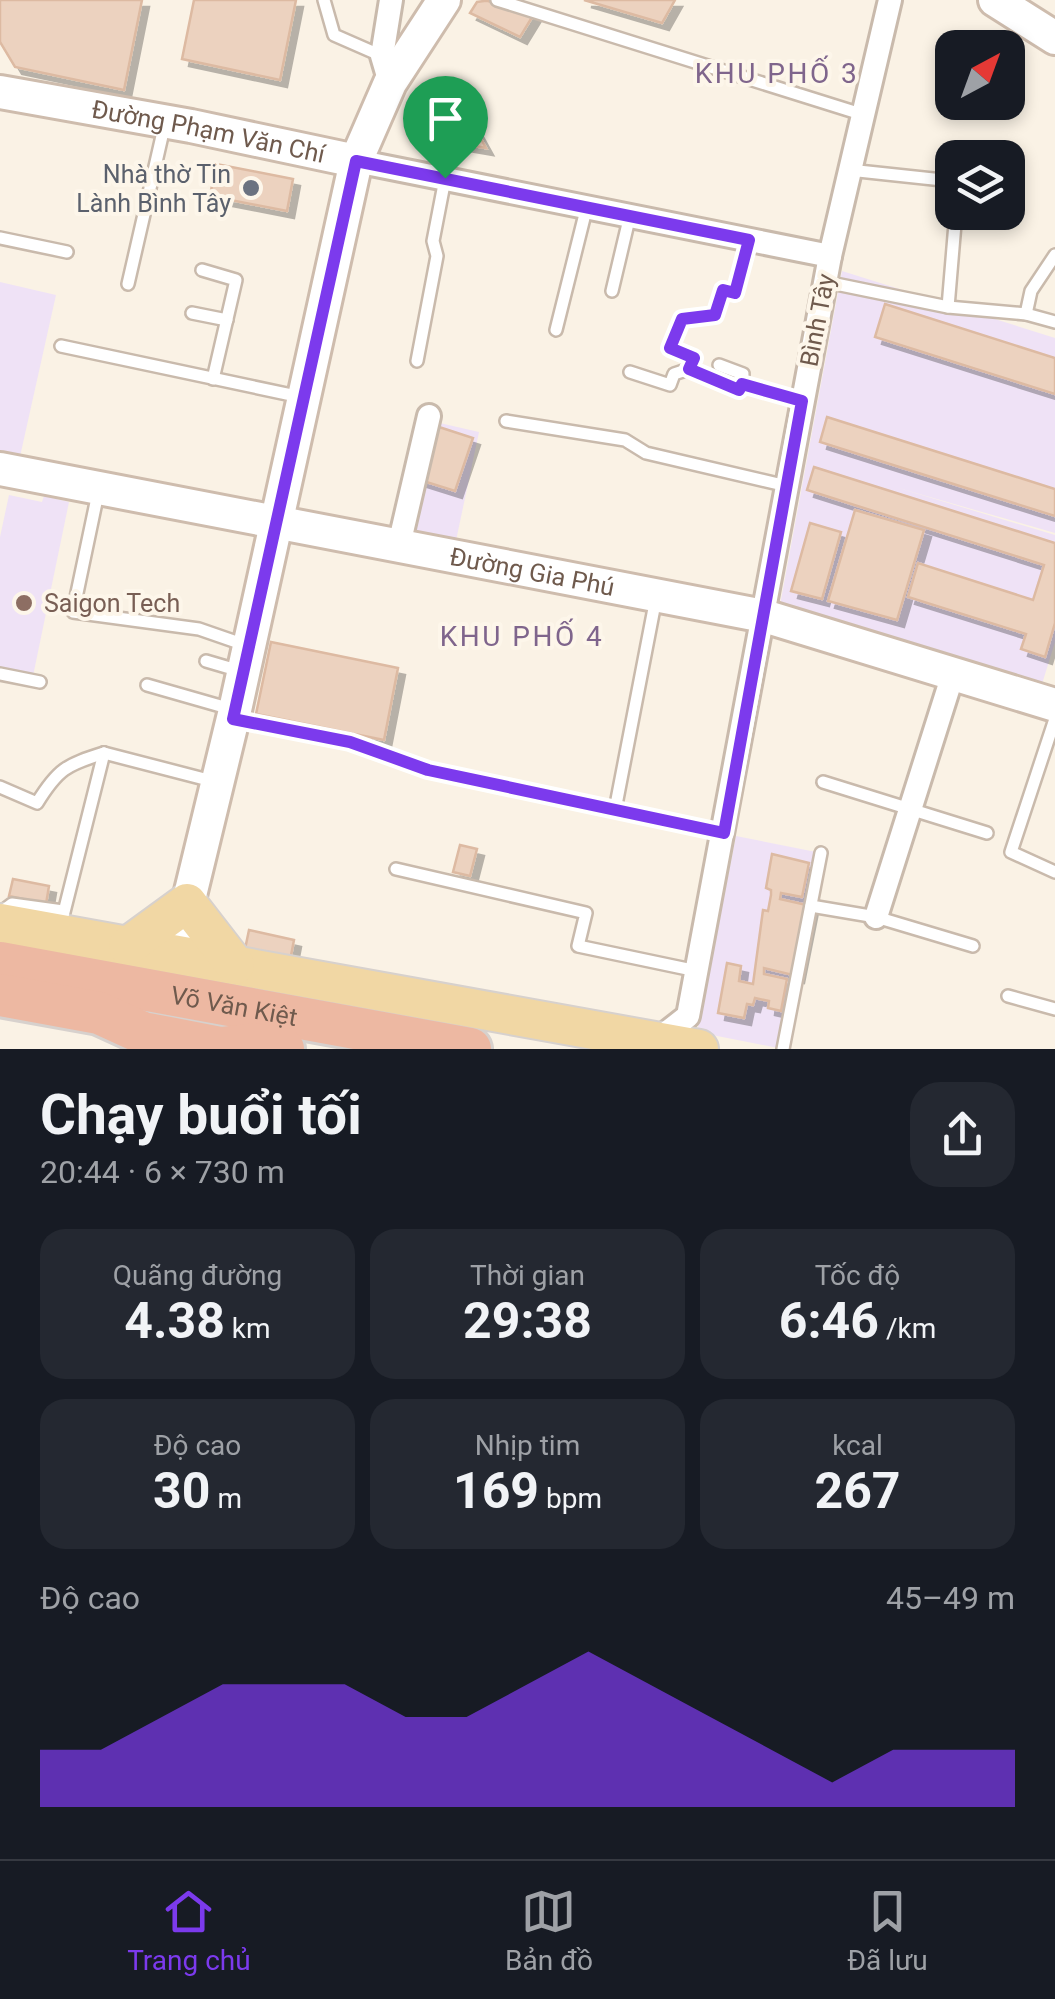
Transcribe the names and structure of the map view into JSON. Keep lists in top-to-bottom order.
{
  "streets": {
    "highway": ["Võ Văn Kiệt"],
    "main road": ["Đường Phạm Văn Chí", "Đường Gia Phú"],
    "street": ["Bình Tây"]
  },
  "crossings": [
    ["Đường Phạm Văn Chí", "Bình Tây"],
    ["Bình Tây", "Đường Gia Phú"],
    ["Bình Tây", "Võ Văn Kiệt"]
  ],
  "districts": ["KHU PHỐ 3", "KHU PHỐ 4"],
  "places": ["Nhà thờ Tin Lành Bình Tây", "Saigon Tech"],
  "north": "top right",
  "page": {
    "heading": ["Chạy buổi tối", "20:44 · 6 × 730 m"],
    "stats": [
      ["Quãng đường", "4.38 km"],
      ["Thời gian", "29:38"],
      ["Tốc độ", "6:46 /km"],
      ["Độ cao", "30 m"],
      ["Nhịp tim", "169 bpm"],
      ["kcal", "267"]
    ],
    "chart": ["Độ cao", "45–49 m"],
    "tabs": ["Trang chủ", "Bản đồ", "Đã lưu"]
  }
}
